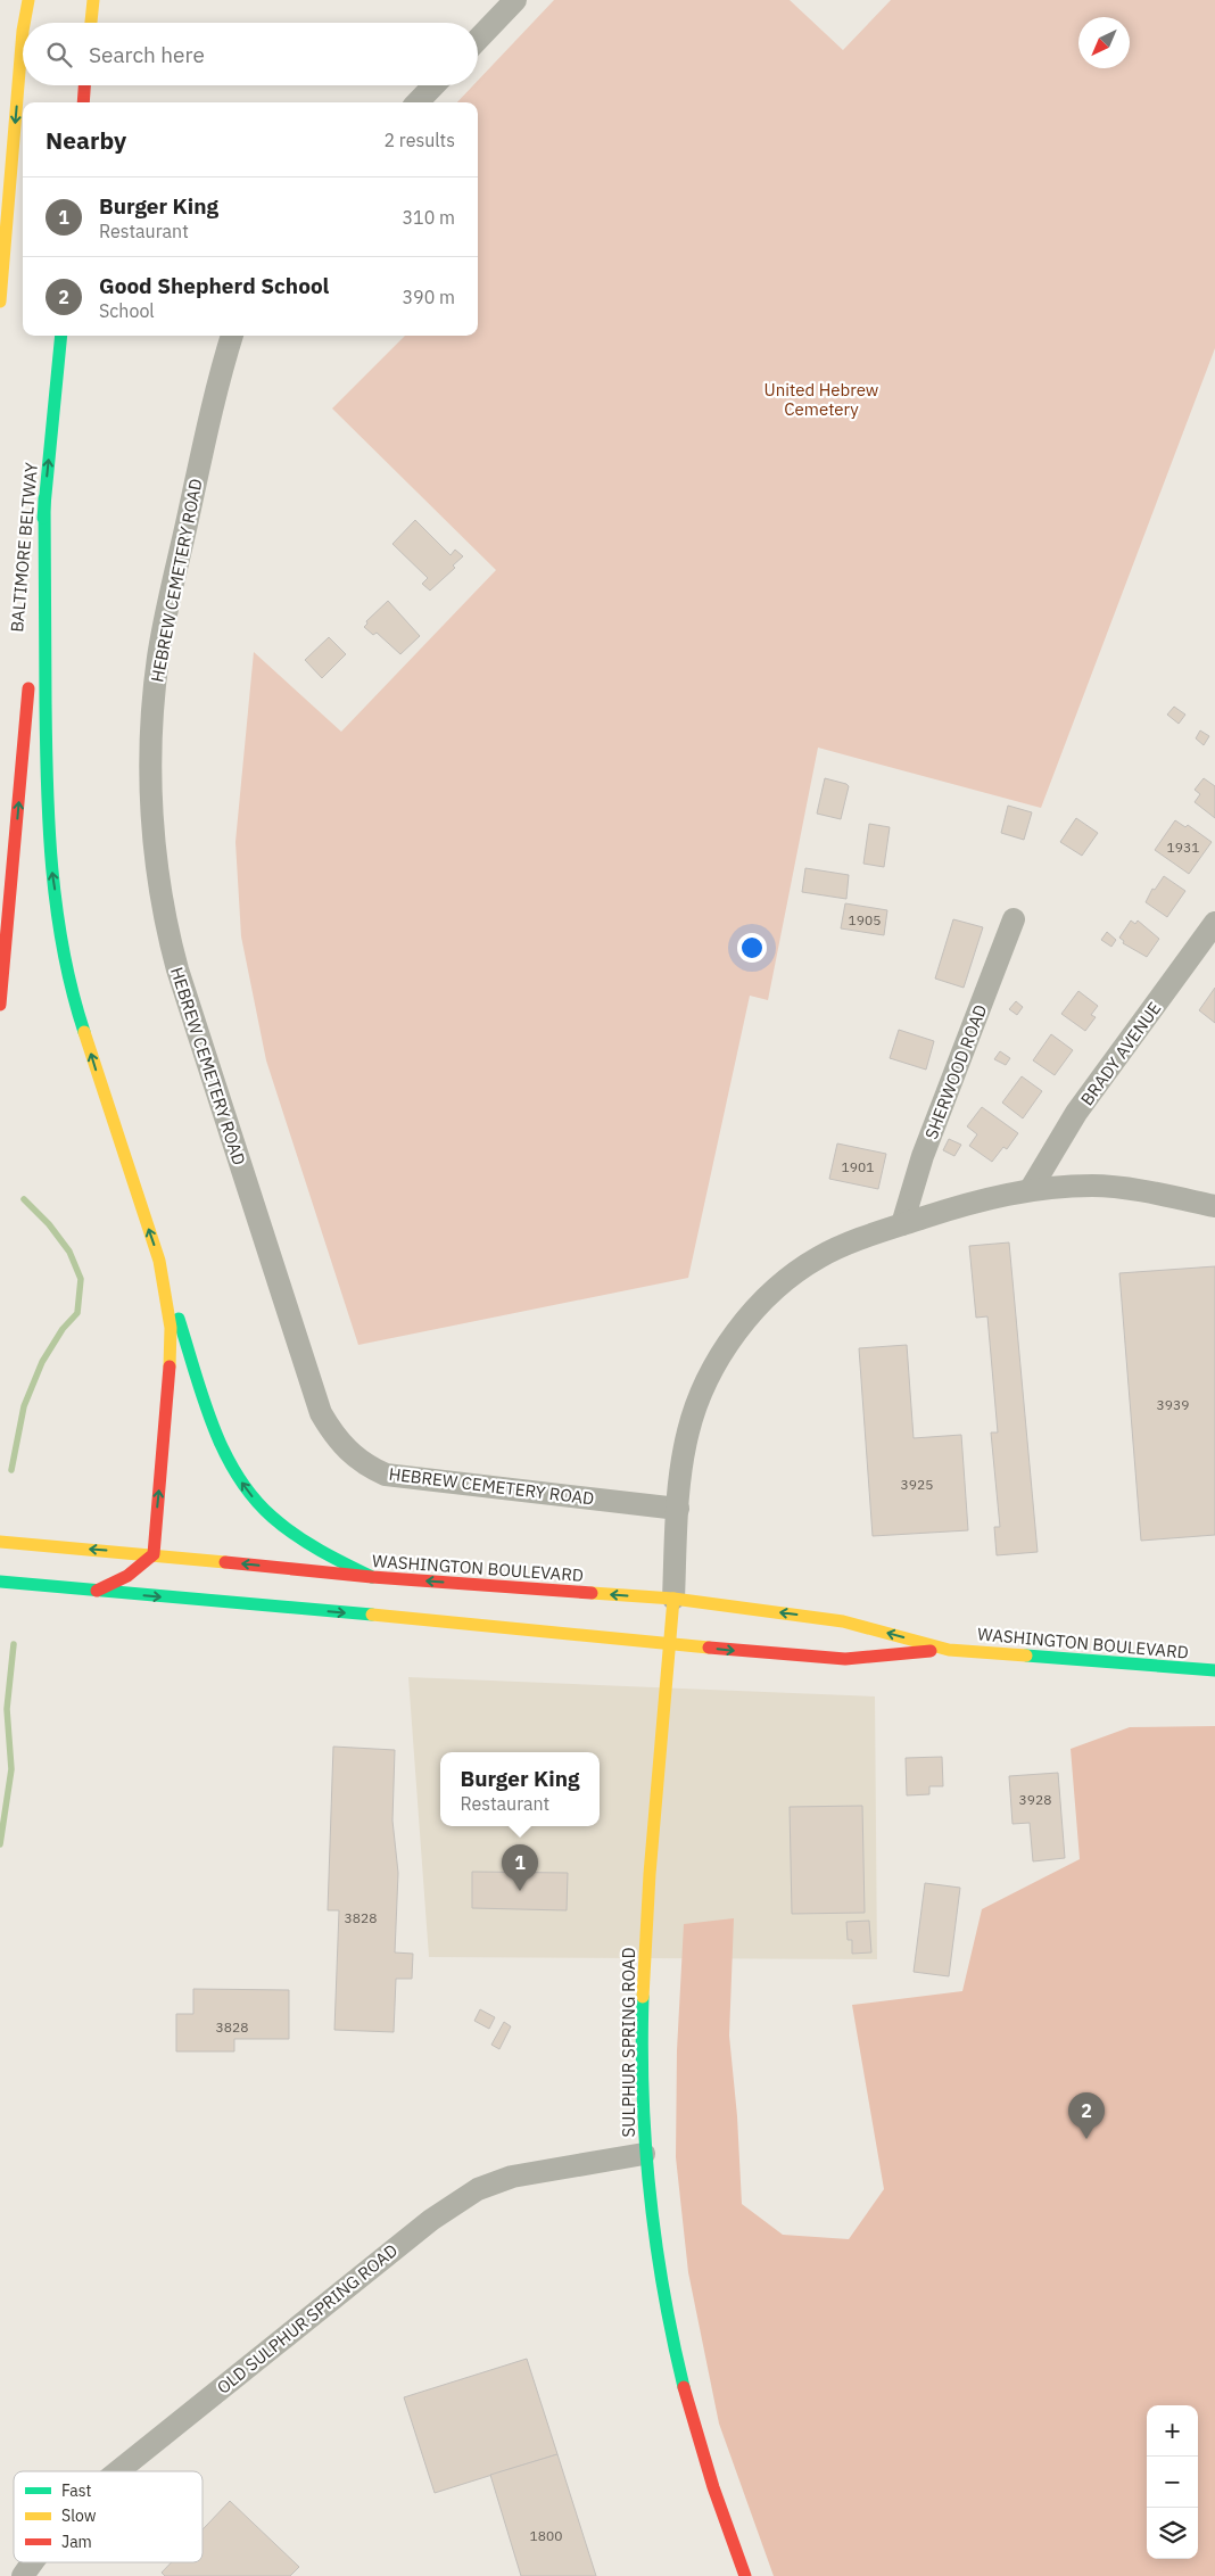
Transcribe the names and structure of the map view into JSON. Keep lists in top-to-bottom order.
{
  "streets": {
    "main road": ["BALTIMORE BELTWAY", "WASHINGTON BOULEVARD", "SULPHUR SPRING ROAD"],
    "street": [
      "HEBREW CEMETERY ROAD",
      "BRADY AVENUE",
      "SHERWOOD ROAD",
      "OLD SULPHUR SPRING ROAD"
    ]
  },
  "crossings": [
    ["WASHINGTON BOULEVARD", "SULPHUR SPRING ROAD"],
    ["SULPHUR SPRING ROAD", "OLD SULPHUR SPRING ROAD"]
  ],
  "one_way": ["BALTIMORE BELTWAY"],
  "parks": ["United Hebrew Cemetery"],
  "house_numbers": [
    "1931",
    "1905",
    "1901",
    "3939",
    "3925",
    "3928",
    "3828",
    "3828",
    "1800"
  ],
  "legend": ["Fast", "Slow", "Jam"],
  "north": "bottom left",
  "page": {
    "search": "Search here",
    "heading": ["Nearby", "2 results"],
    "list": [
      {
        "mark": "1",
        "name": "Burger King",
        "note": "Restaurant",
        "value": "310 m"
      },
      {
        "mark": "2",
        "name": "Good Shepherd School",
        "note": "School",
        "value": "390 m"
      }
    ],
    "popup": ["Burger King", "Restaurant"],
    "pins": ["1", "2"],
    "map_buttons": ["+", "−"]
  }
}
